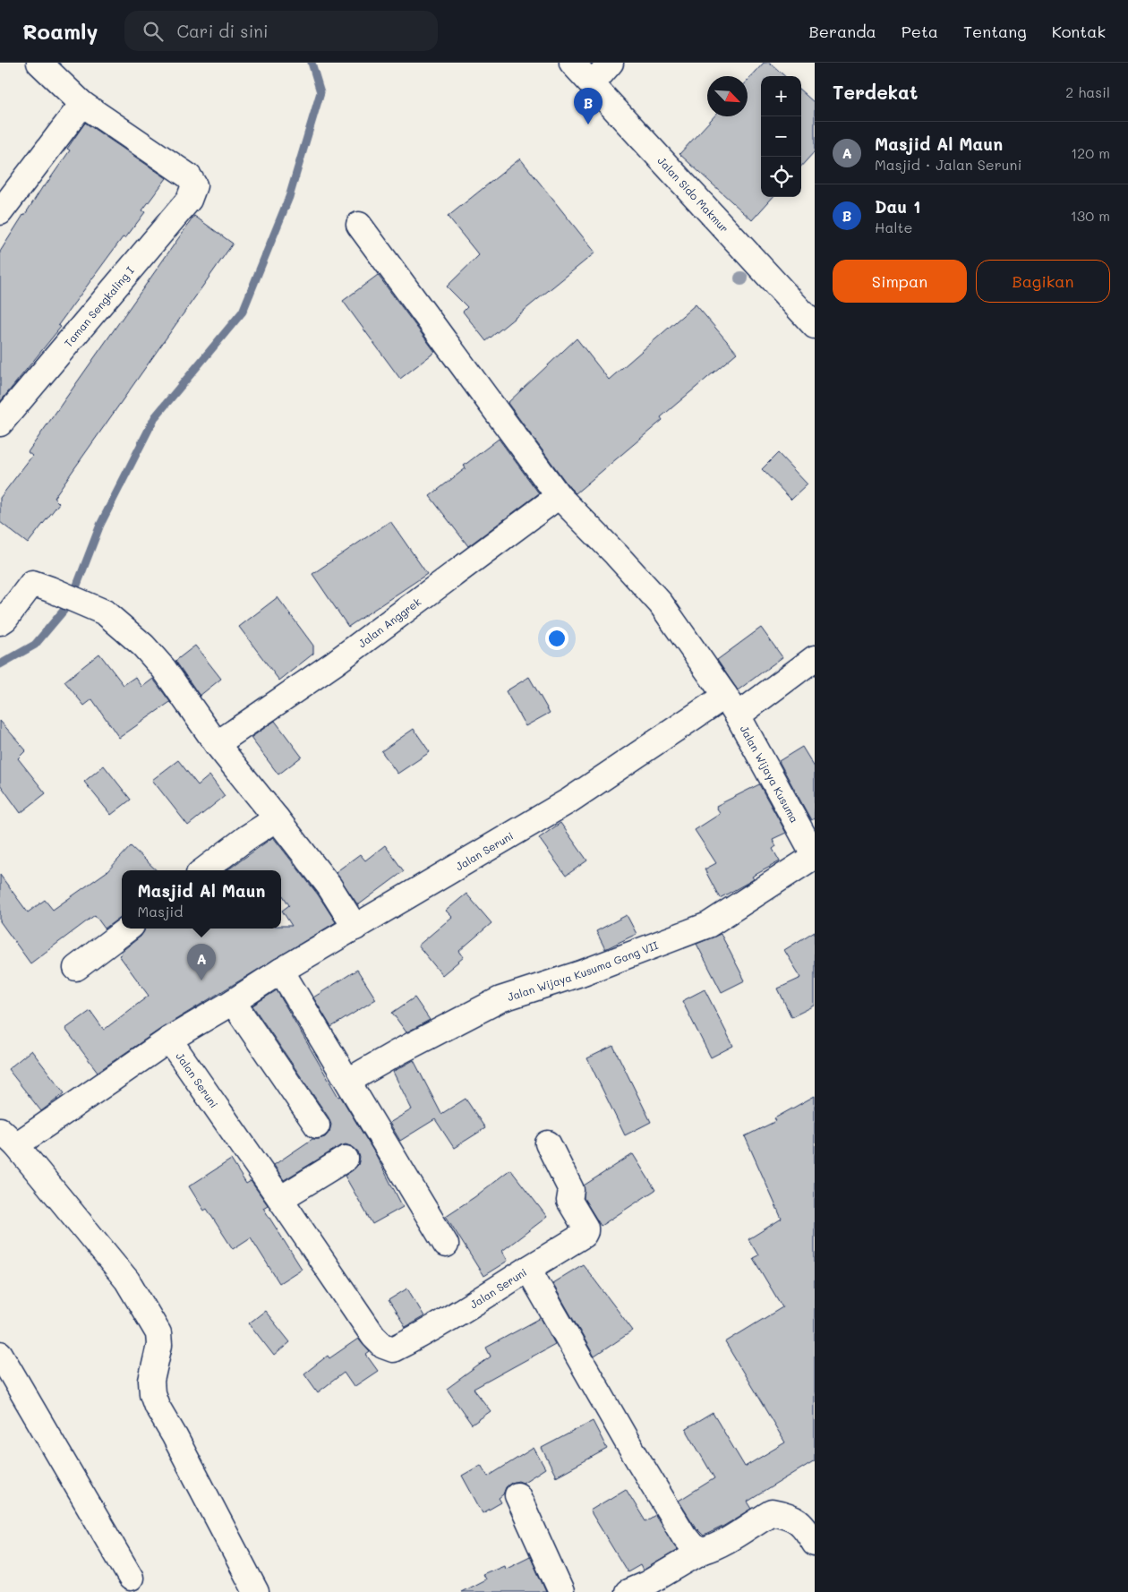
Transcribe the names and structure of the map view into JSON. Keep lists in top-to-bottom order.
{
  "streets": {
    "street": [
      "Jalan Sido Makmur",
      "Taman Sengkaling I",
      "Jalan Anggrek",
      "Jalan Wijaya Kusuma",
      "Jalan Seruni",
      "Jalan Wijaya Kusuma Gang VII"
    ]
  },
  "crossings": [
    ["Jalan Anggrek", "Jalan Wijaya Kusuma"],
    ["Jalan Wijaya Kusuma", "Jalan Seruni"],
    ["Jalan Wijaya Kusuma", "Jalan Wijaya Kusuma Gang VII"]
  ],
  "north": "bottom right",
  "page": {
    "header": "Roamly",
    "search": "Cari di sini",
    "nav": [
      "Beranda",
      "Peta",
      "Tentang",
      "Kontak"
    ],
    "heading": ["Terdekat", "2 hasil"],
    "map_buttons": ["+", "−"],
    "pins": ["B", "A"],
    "list": [
      {
        "mark": "A",
        "name": "Masjid Al Maun",
        "note": "Masjid · Jalan Seruni",
        "value": "120 m"
      },
      {
        "mark": "B",
        "name": "Dau 1",
        "note": "Halte",
        "value": "130 m"
      }
    ],
    "buttons": ["Simpan", "Bagikan"],
    "popup": ["Masjid Al Maun", "Masjid"]
  }
}
